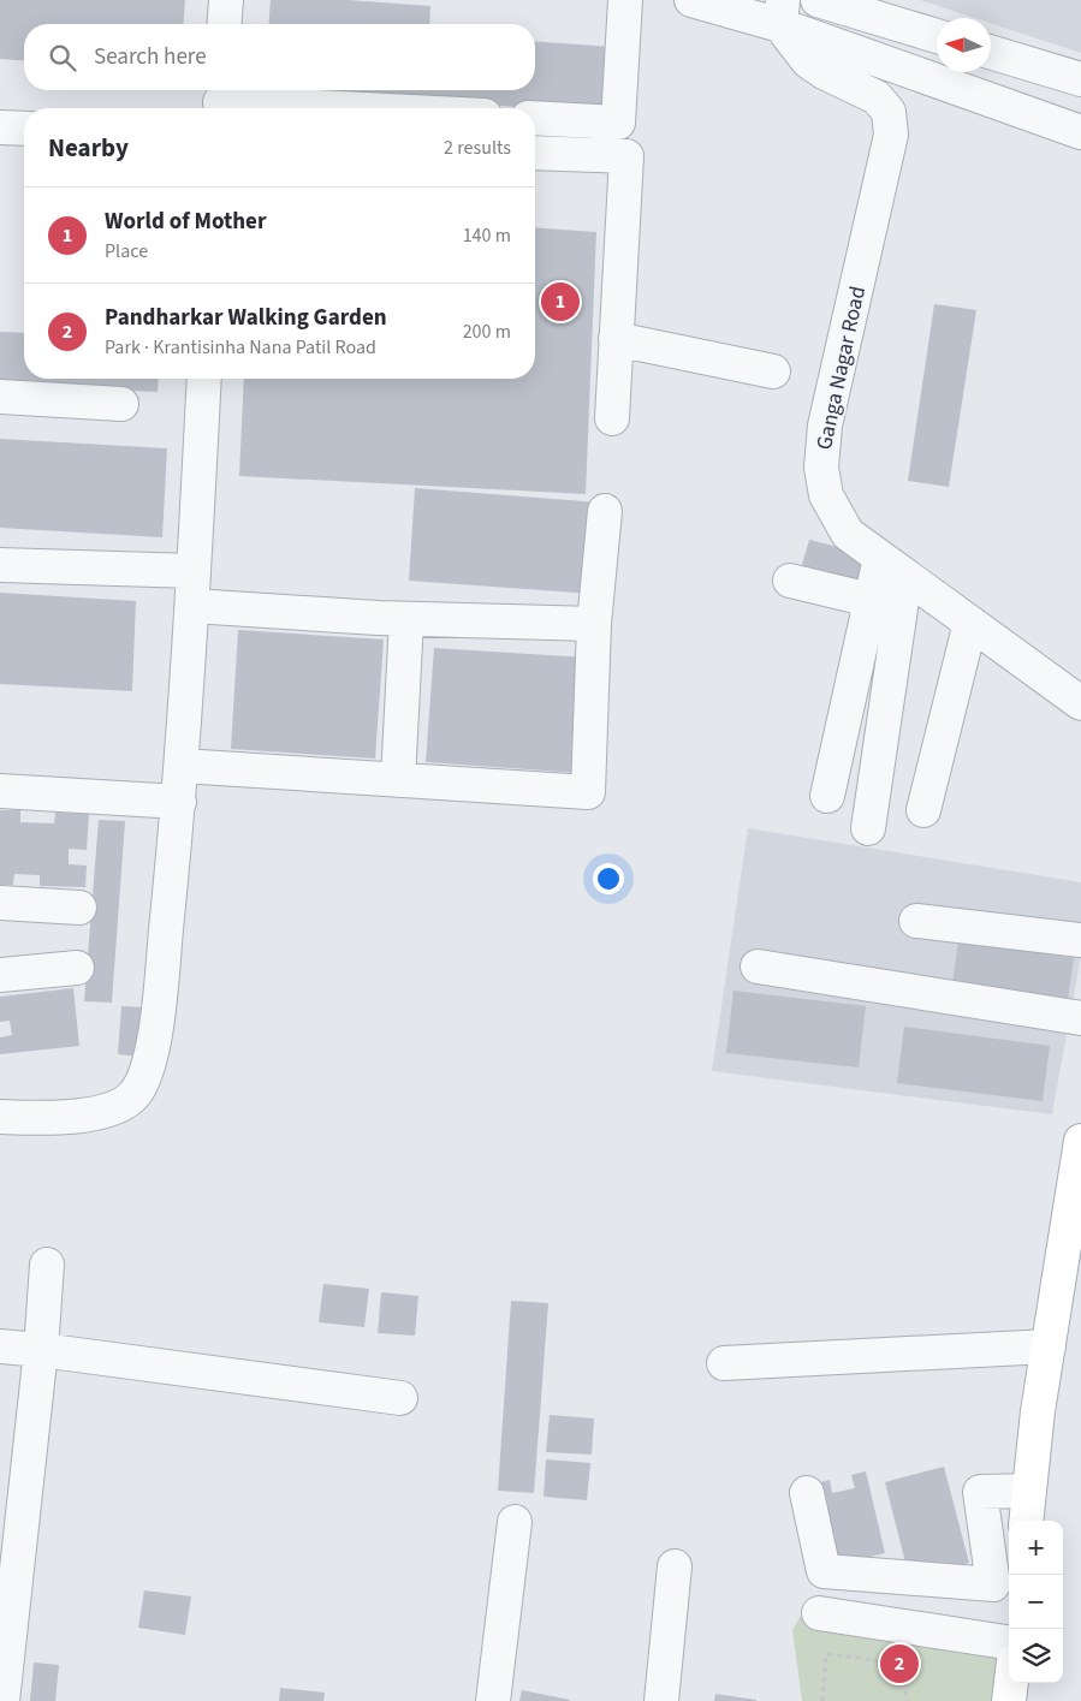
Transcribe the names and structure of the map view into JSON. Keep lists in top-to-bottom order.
{
  "streets": {
    "street": ["Ganga Nagar Road"]
  },
  "north": "left",
  "page": {
    "search": "Search here",
    "heading": ["Nearby", "2 results"],
    "list": [
      {
        "mark": "1",
        "name": "World of Mother",
        "note": "Place",
        "value": "140 m"
      },
      {
        "mark": "2",
        "name": "Pandharkar Walking Garden",
        "note": "Park · Krantisinha Nana Patil Road",
        "value": "200 m"
      }
    ],
    "pins": ["1", "2"],
    "map_buttons": ["+", "−"]
  }
}
